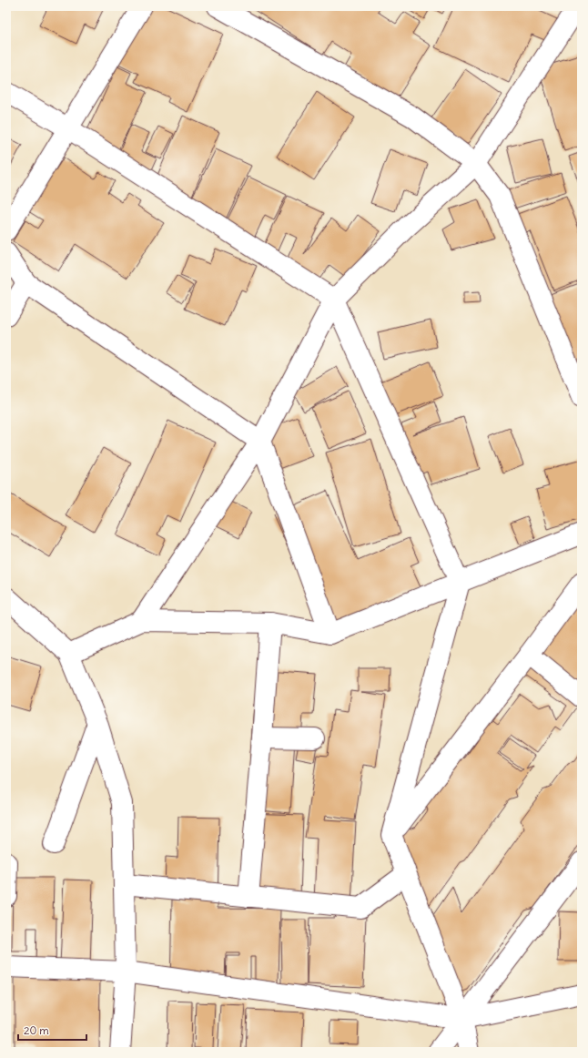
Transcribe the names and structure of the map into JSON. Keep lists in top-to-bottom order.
{
  "scale_bar": "20 m"
}
